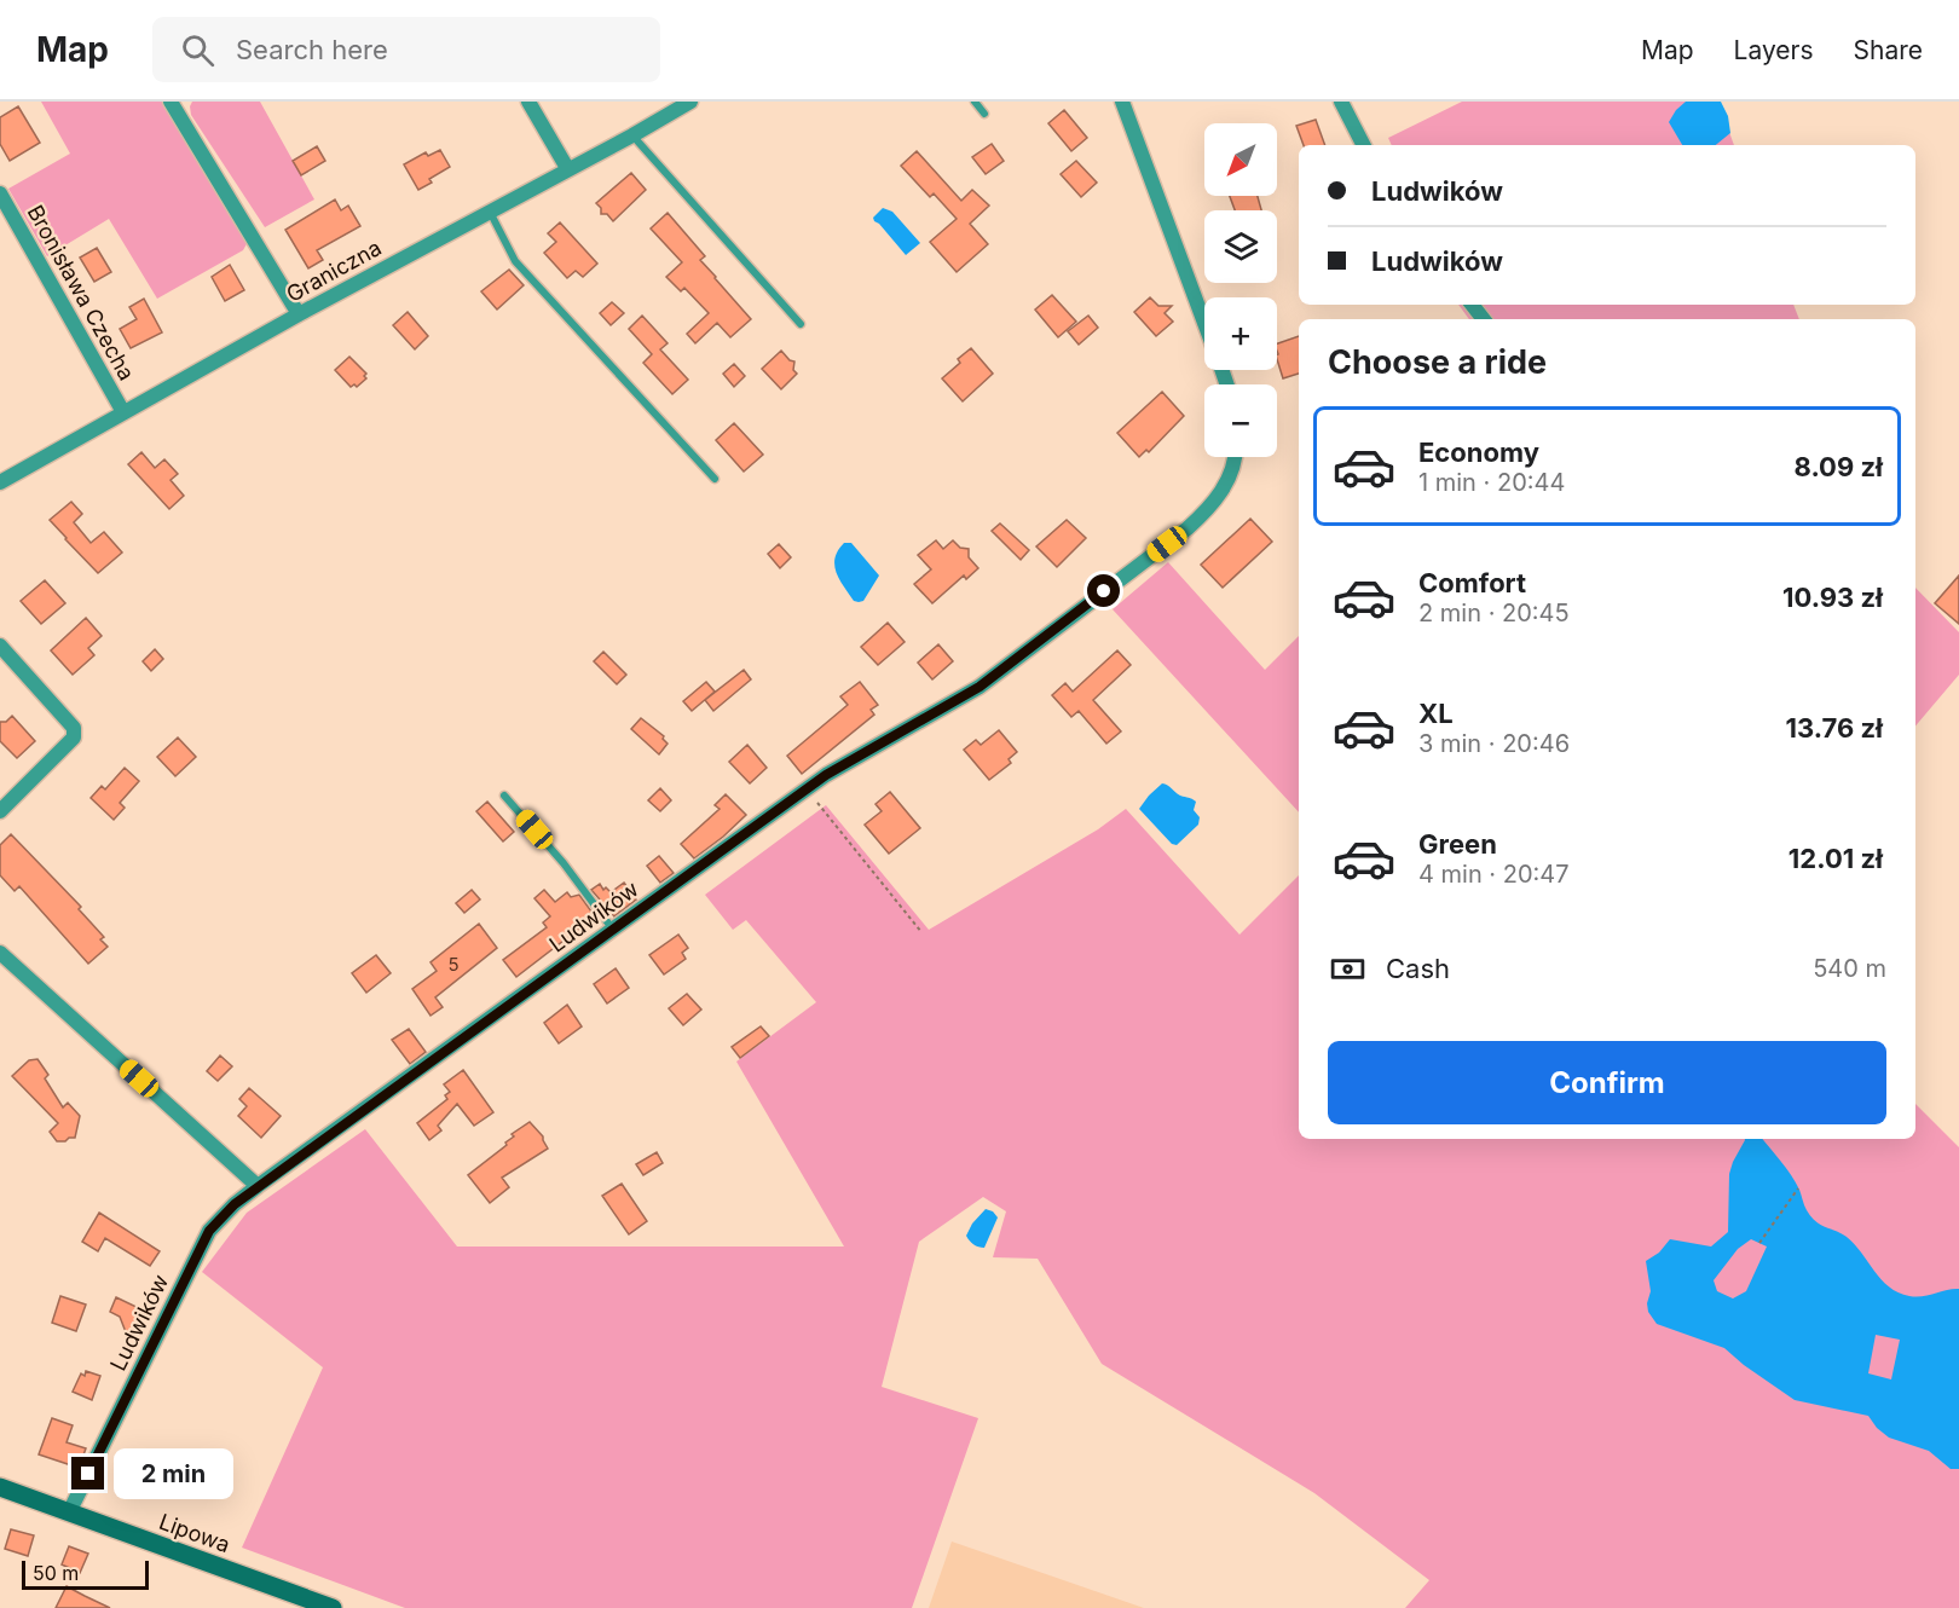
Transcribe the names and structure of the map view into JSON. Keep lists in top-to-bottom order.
{
  "streets": {
    "main road": ["Lipowa"],
    "street": ["Graniczna", "Bronisława Czecha", "Ludwików"]
  },
  "crossings": [
    ["Graniczna", "Bronisława Czecha"],
    ["Ludwików", "Lipowa"]
  ],
  "house_numbers": ["5"],
  "scale_bar": "50 m",
  "north": "bottom left",
  "page": {
    "header": "Map",
    "search": "Search here",
    "nav": ["Map", "Layers", "Share"],
    "map_buttons": ["+", "−"],
    "banner": ["Ludwików", "Ludwików"],
    "heading": "Choose a ride",
    "list": [
      {
        "name": "Economy",
        "note": "1 min · 20:44",
        "value": "8.09 zł"
      },
      {
        "name": "Comfort",
        "note": "2 min · 20:45",
        "value": "10.93 zł"
      },
      {
        "name": "XL",
        "note": "3 min · 20:46",
        "value": "13.76 zł"
      },
      {
        "name": "Green",
        "note": "4 min · 20:47",
        "value": "12.01 zł"
      }
    ],
    "pay": ["Cash", "540 m"],
    "buttons": "Confirm",
    "bubble": "2 min",
    "scale": "50 m"
  }
}
